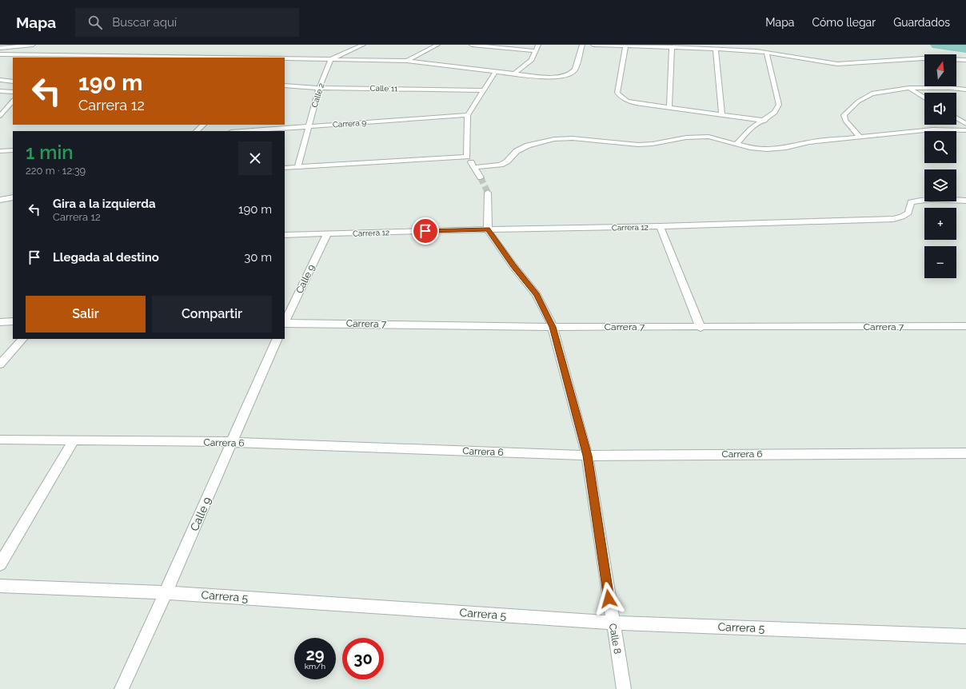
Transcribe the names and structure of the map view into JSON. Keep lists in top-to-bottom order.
{
  "streets": {
    "street": [
      "Calle 11",
      "Calle 2",
      "Carrera 9",
      "Carrera 12",
      "Calle 9",
      "Carrera 7",
      "Carrera 6",
      "Carrera 5",
      "Calle 8"
    ]
  },
  "crossings": [
    ["Calle 11", "Calle 2"],
    ["Calle 2", "Carrera 9"],
    ["Carrera 12", "Calle 9"],
    ["Carrera 12", "Calle 8"],
    ["Calle 9", "Carrera 6"],
    ["Calle 9", "Carrera 5"],
    ["Carrera 7", "Calle 8"],
    ["Carrera 6", "Calle 8"],
    ["Carrera 5", "Calle 8"]
  ],
  "north": "top",
  "page": {
    "header": "Mapa",
    "search": "Buscar aquí",
    "nav": ["Mapa", "Cómo llegar", "Guardados"],
    "map_buttons": ["+", "−"],
    "turn": ["190 m", "Carrera 12"],
    "heading": ["1 min", "220 m · 12:39"],
    "list": [
      {
        "name": "Gira a la izquierda",
        "note": "Carrera 12",
        "value": "190 m"
      },
      {
        "name": "Llegada al destino",
        "value": "30 m"
      }
    ],
    "buttons": ["Salir", "Compartir"],
    "speed": "29 km/h",
    "limit": "30"
  }
}
